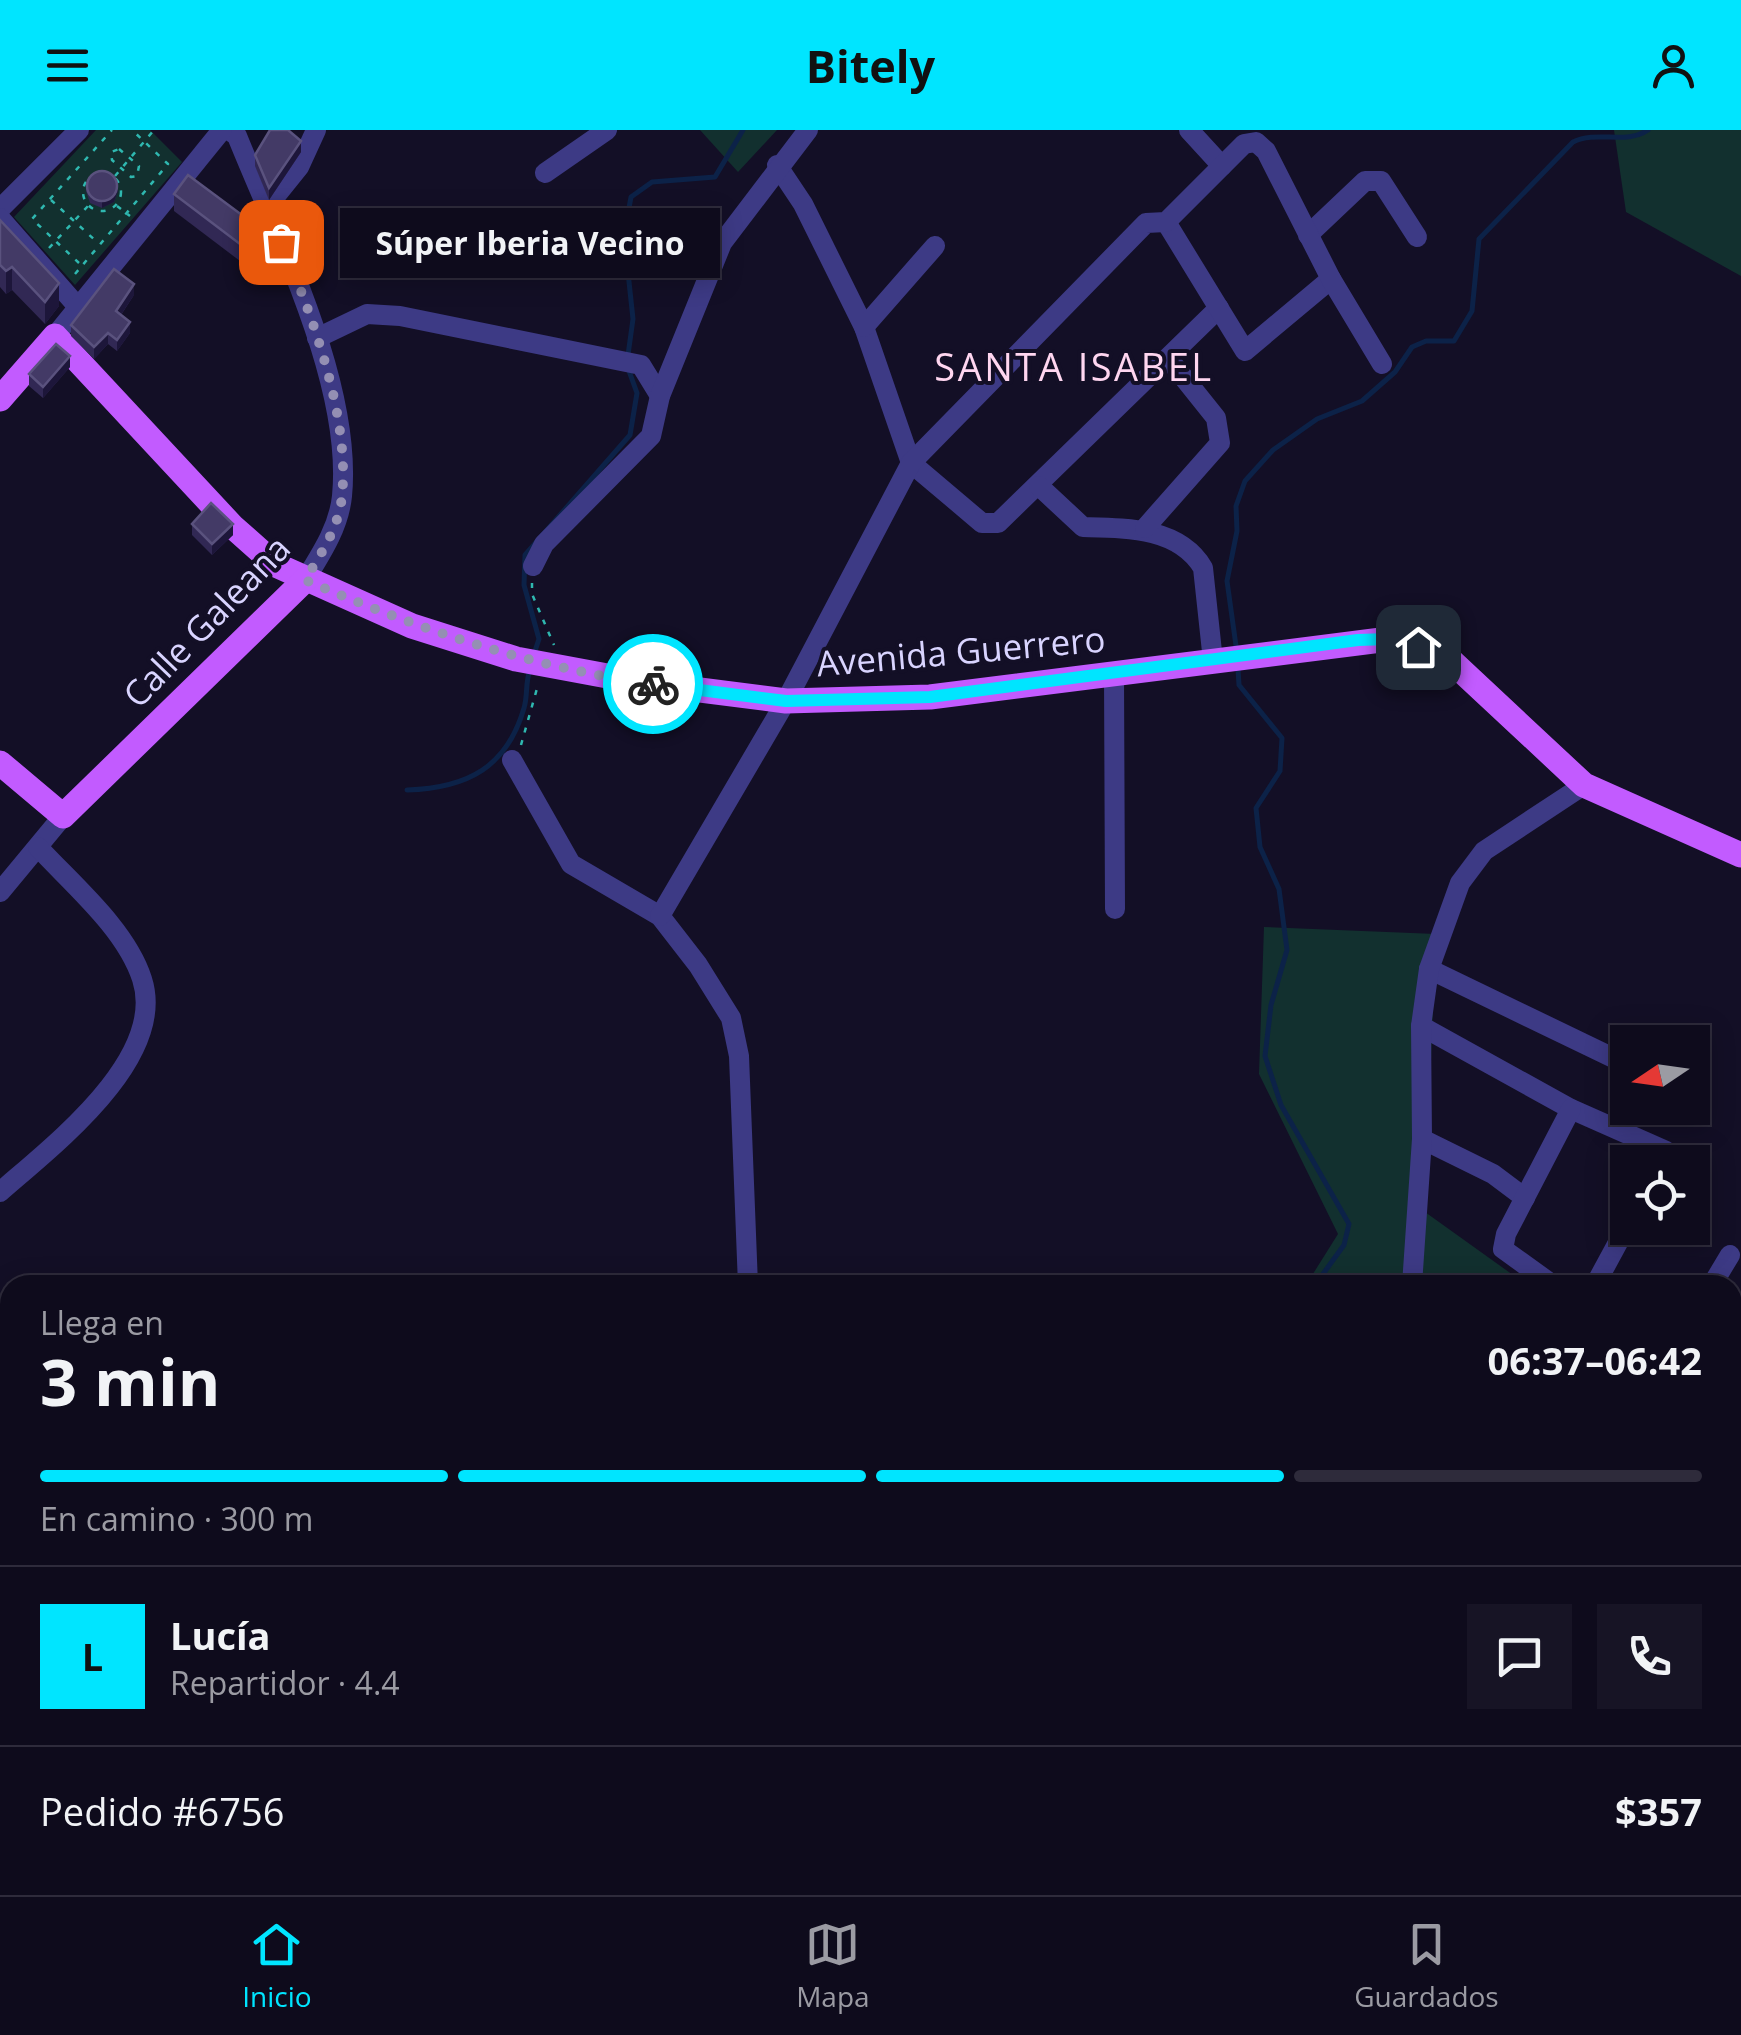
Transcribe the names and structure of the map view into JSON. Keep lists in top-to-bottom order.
{
  "streets": {
    "main road": ["Calle Galeana", "Avenida Guerrero"]
  },
  "crossings": [
    ["Calle Galeana", "Avenida Guerrero"]
  ],
  "districts": ["SANTA ISABEL"],
  "places": ["Súper Iberia Vecino"],
  "north": "left",
  "page": {
    "header": "Bitely",
    "bubble": "Súper Iberia Vecino",
    "heading": ["3 min", "Llega en", "06:37–06:42"],
    "panel": [
      "Lucía",
      "Repartidor · 4.4",
      "Pedido #6756",
      "$357"
    ],
    "bar": "En camino · 300 m",
    "round": "L",
    "tabs": ["Inicio", "Mapa", "Guardados"]
  }
}
